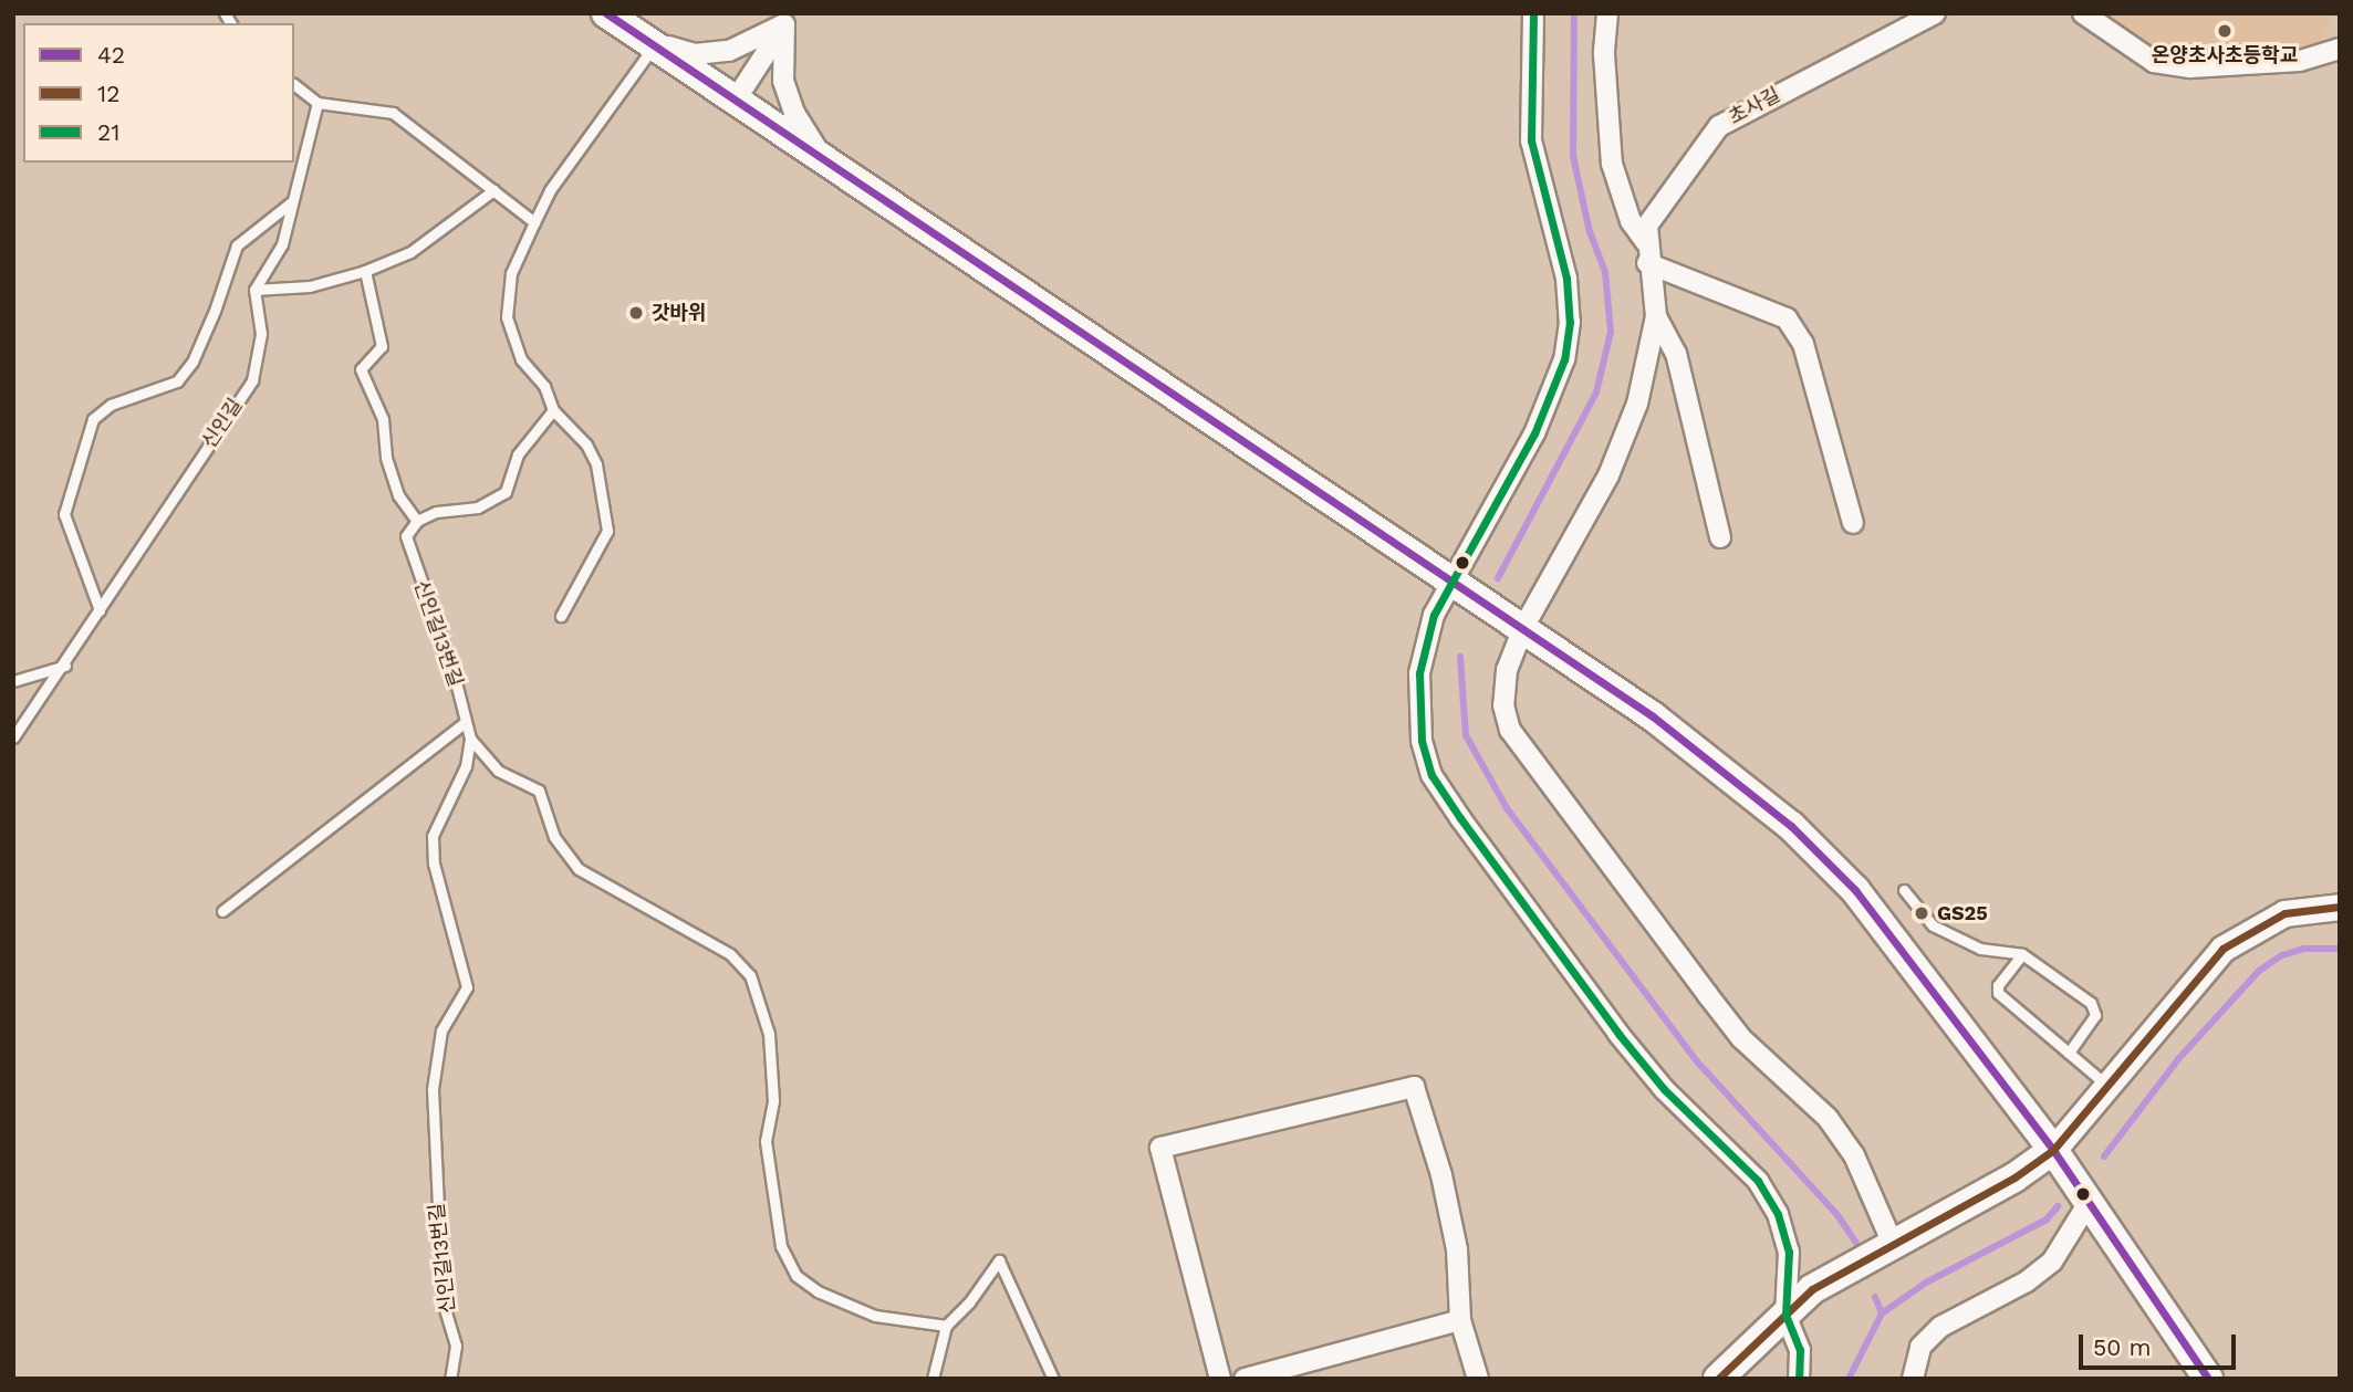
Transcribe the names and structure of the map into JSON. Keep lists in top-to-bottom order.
{
  "streets": {
    "street": ["초사길"],
    "lane": ["신인길", "신인길13번길"]
  },
  "places": ["온양초사초등학교", "갓바위", "GS25"],
  "lines": ["transit line 42", "transit line 21", "transit line 12"],
  "legend": ["42", "12", "21"],
  "scale_bar": "50 m"
}
